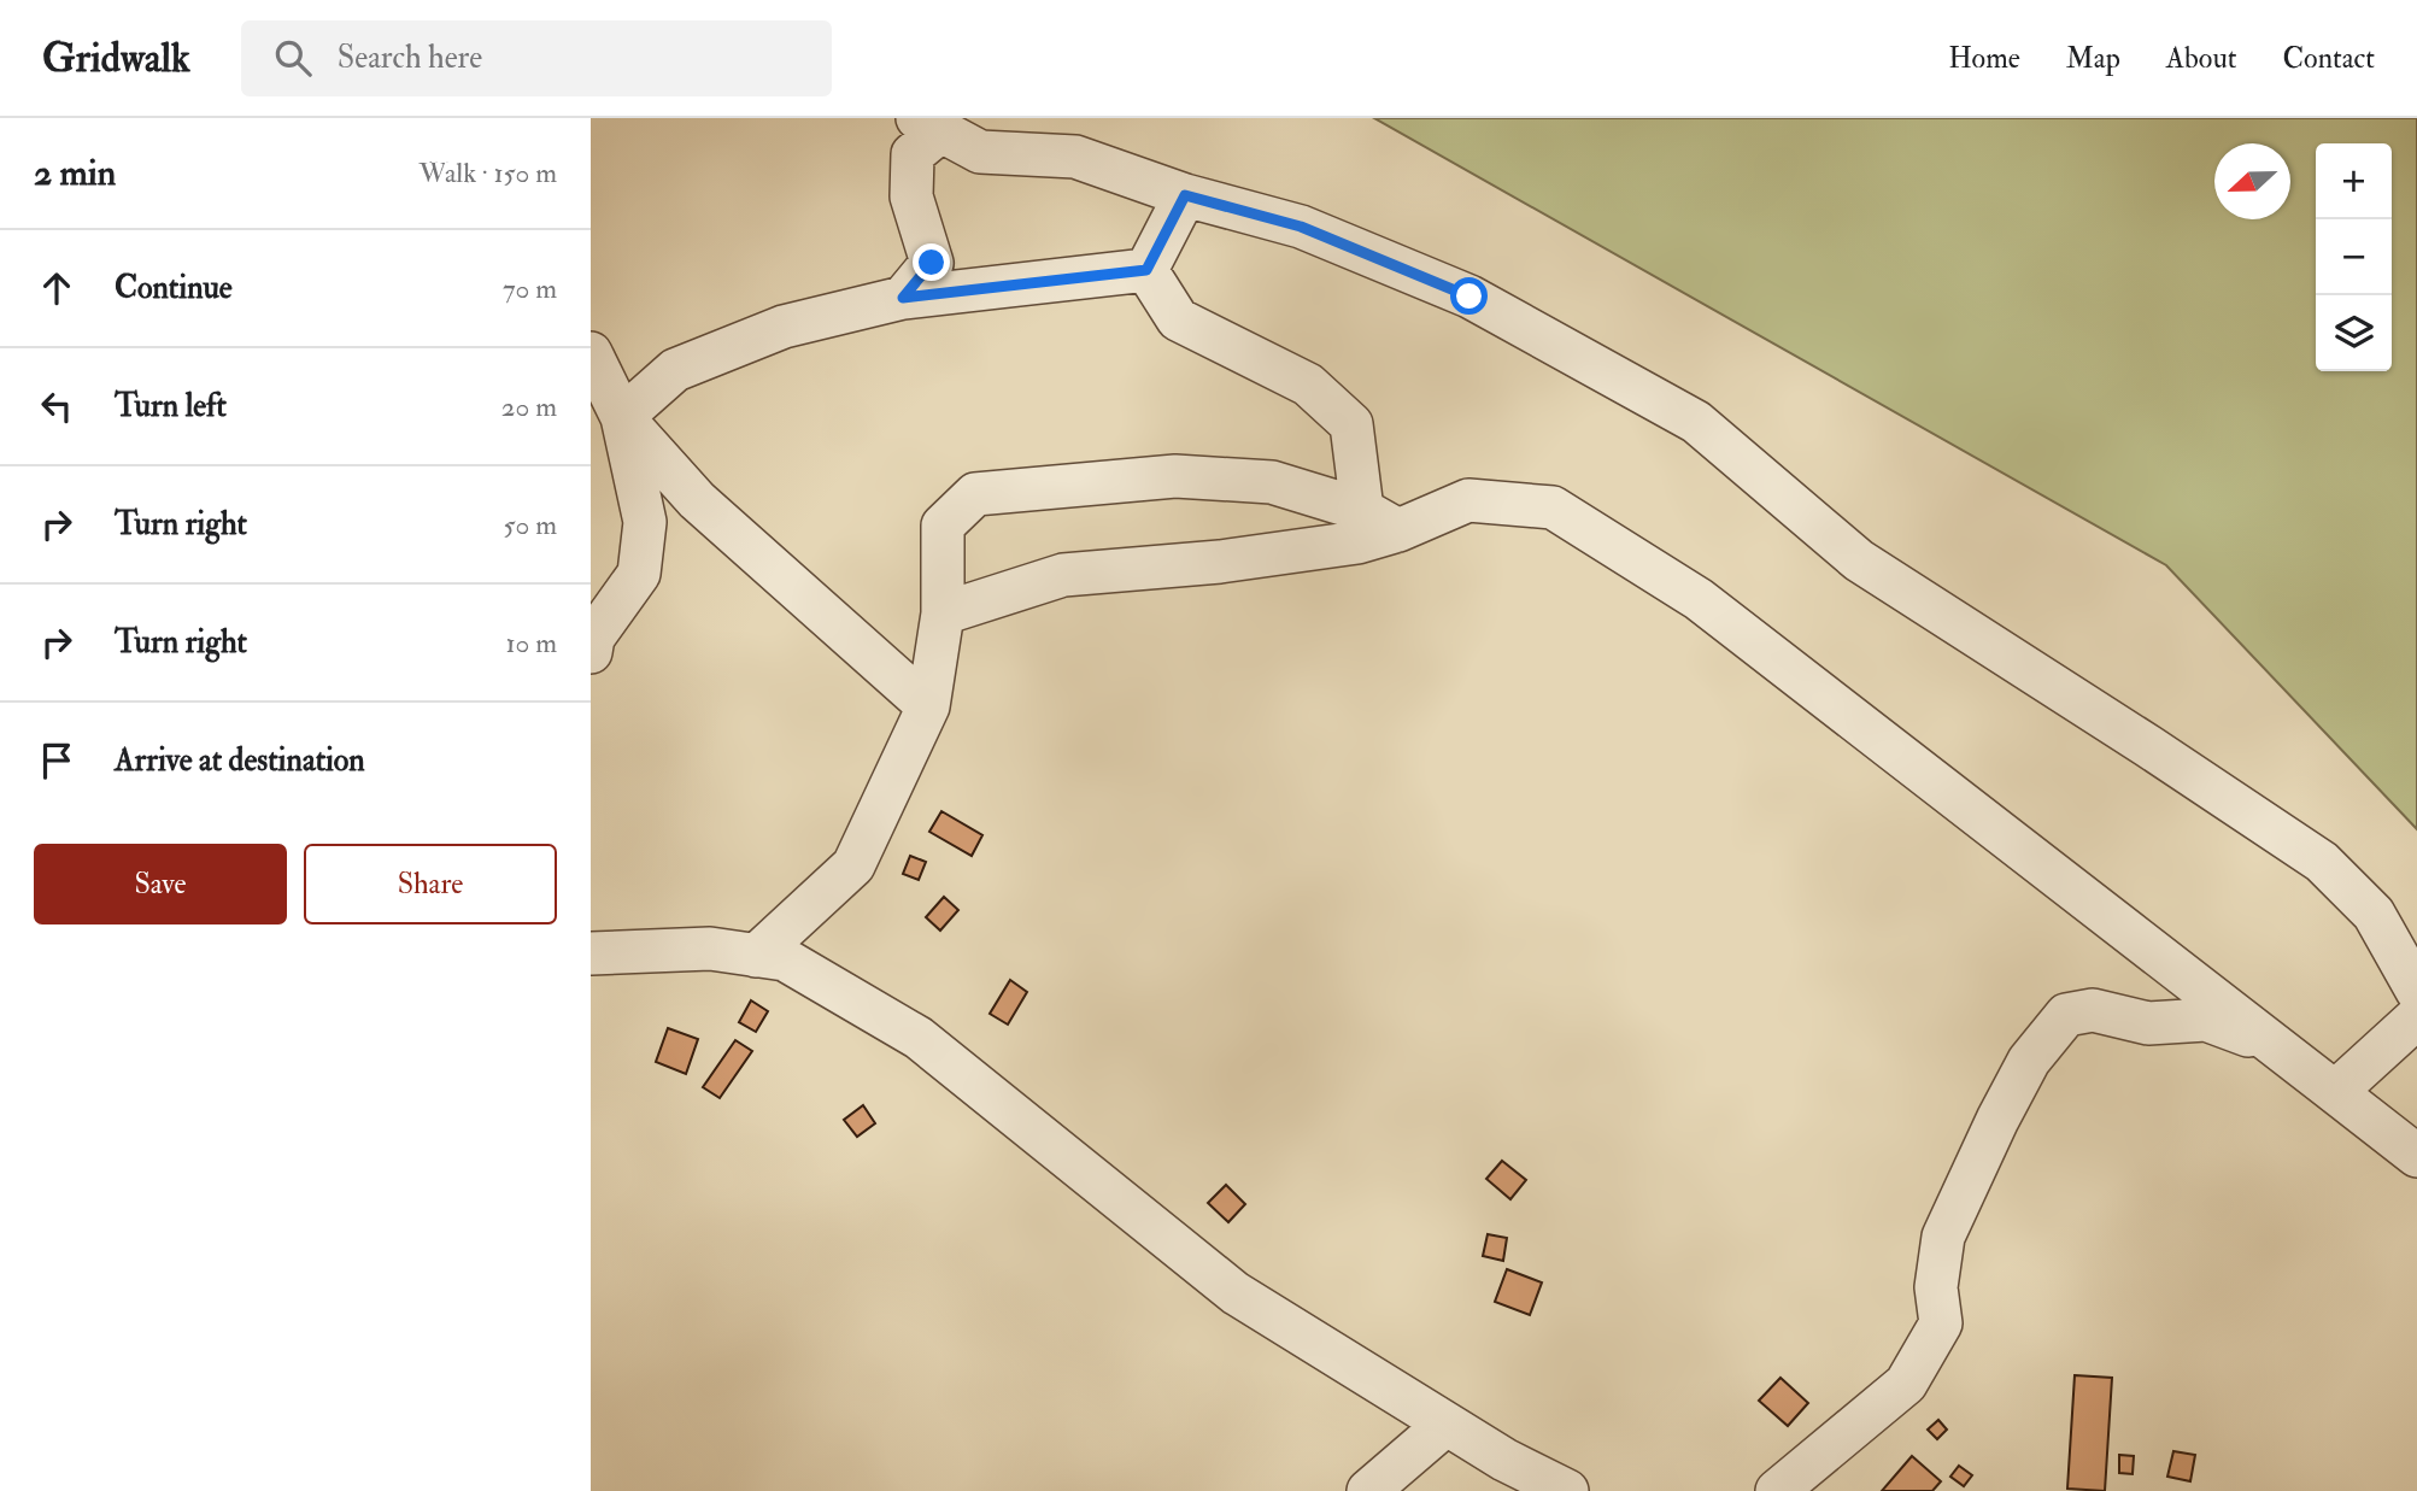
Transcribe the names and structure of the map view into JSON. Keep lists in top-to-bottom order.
{
  "north": "left",
  "page": {
    "header": "Gridwalk",
    "search": "Search here",
    "nav": [
      "Home",
      "Map",
      "About",
      "Contact"
    ],
    "heading": ["2 min", "Walk · 150 m"],
    "map_buttons": ["+", "−"],
    "list": [
      ["Continue", "70 m"],
      ["Turn left", "20 m"],
      ["Turn right", "50 m"],
      ["Turn right", "10 m"],
      "Arrive at destination"
    ],
    "buttons": ["Save", "Share"]
  }
}
